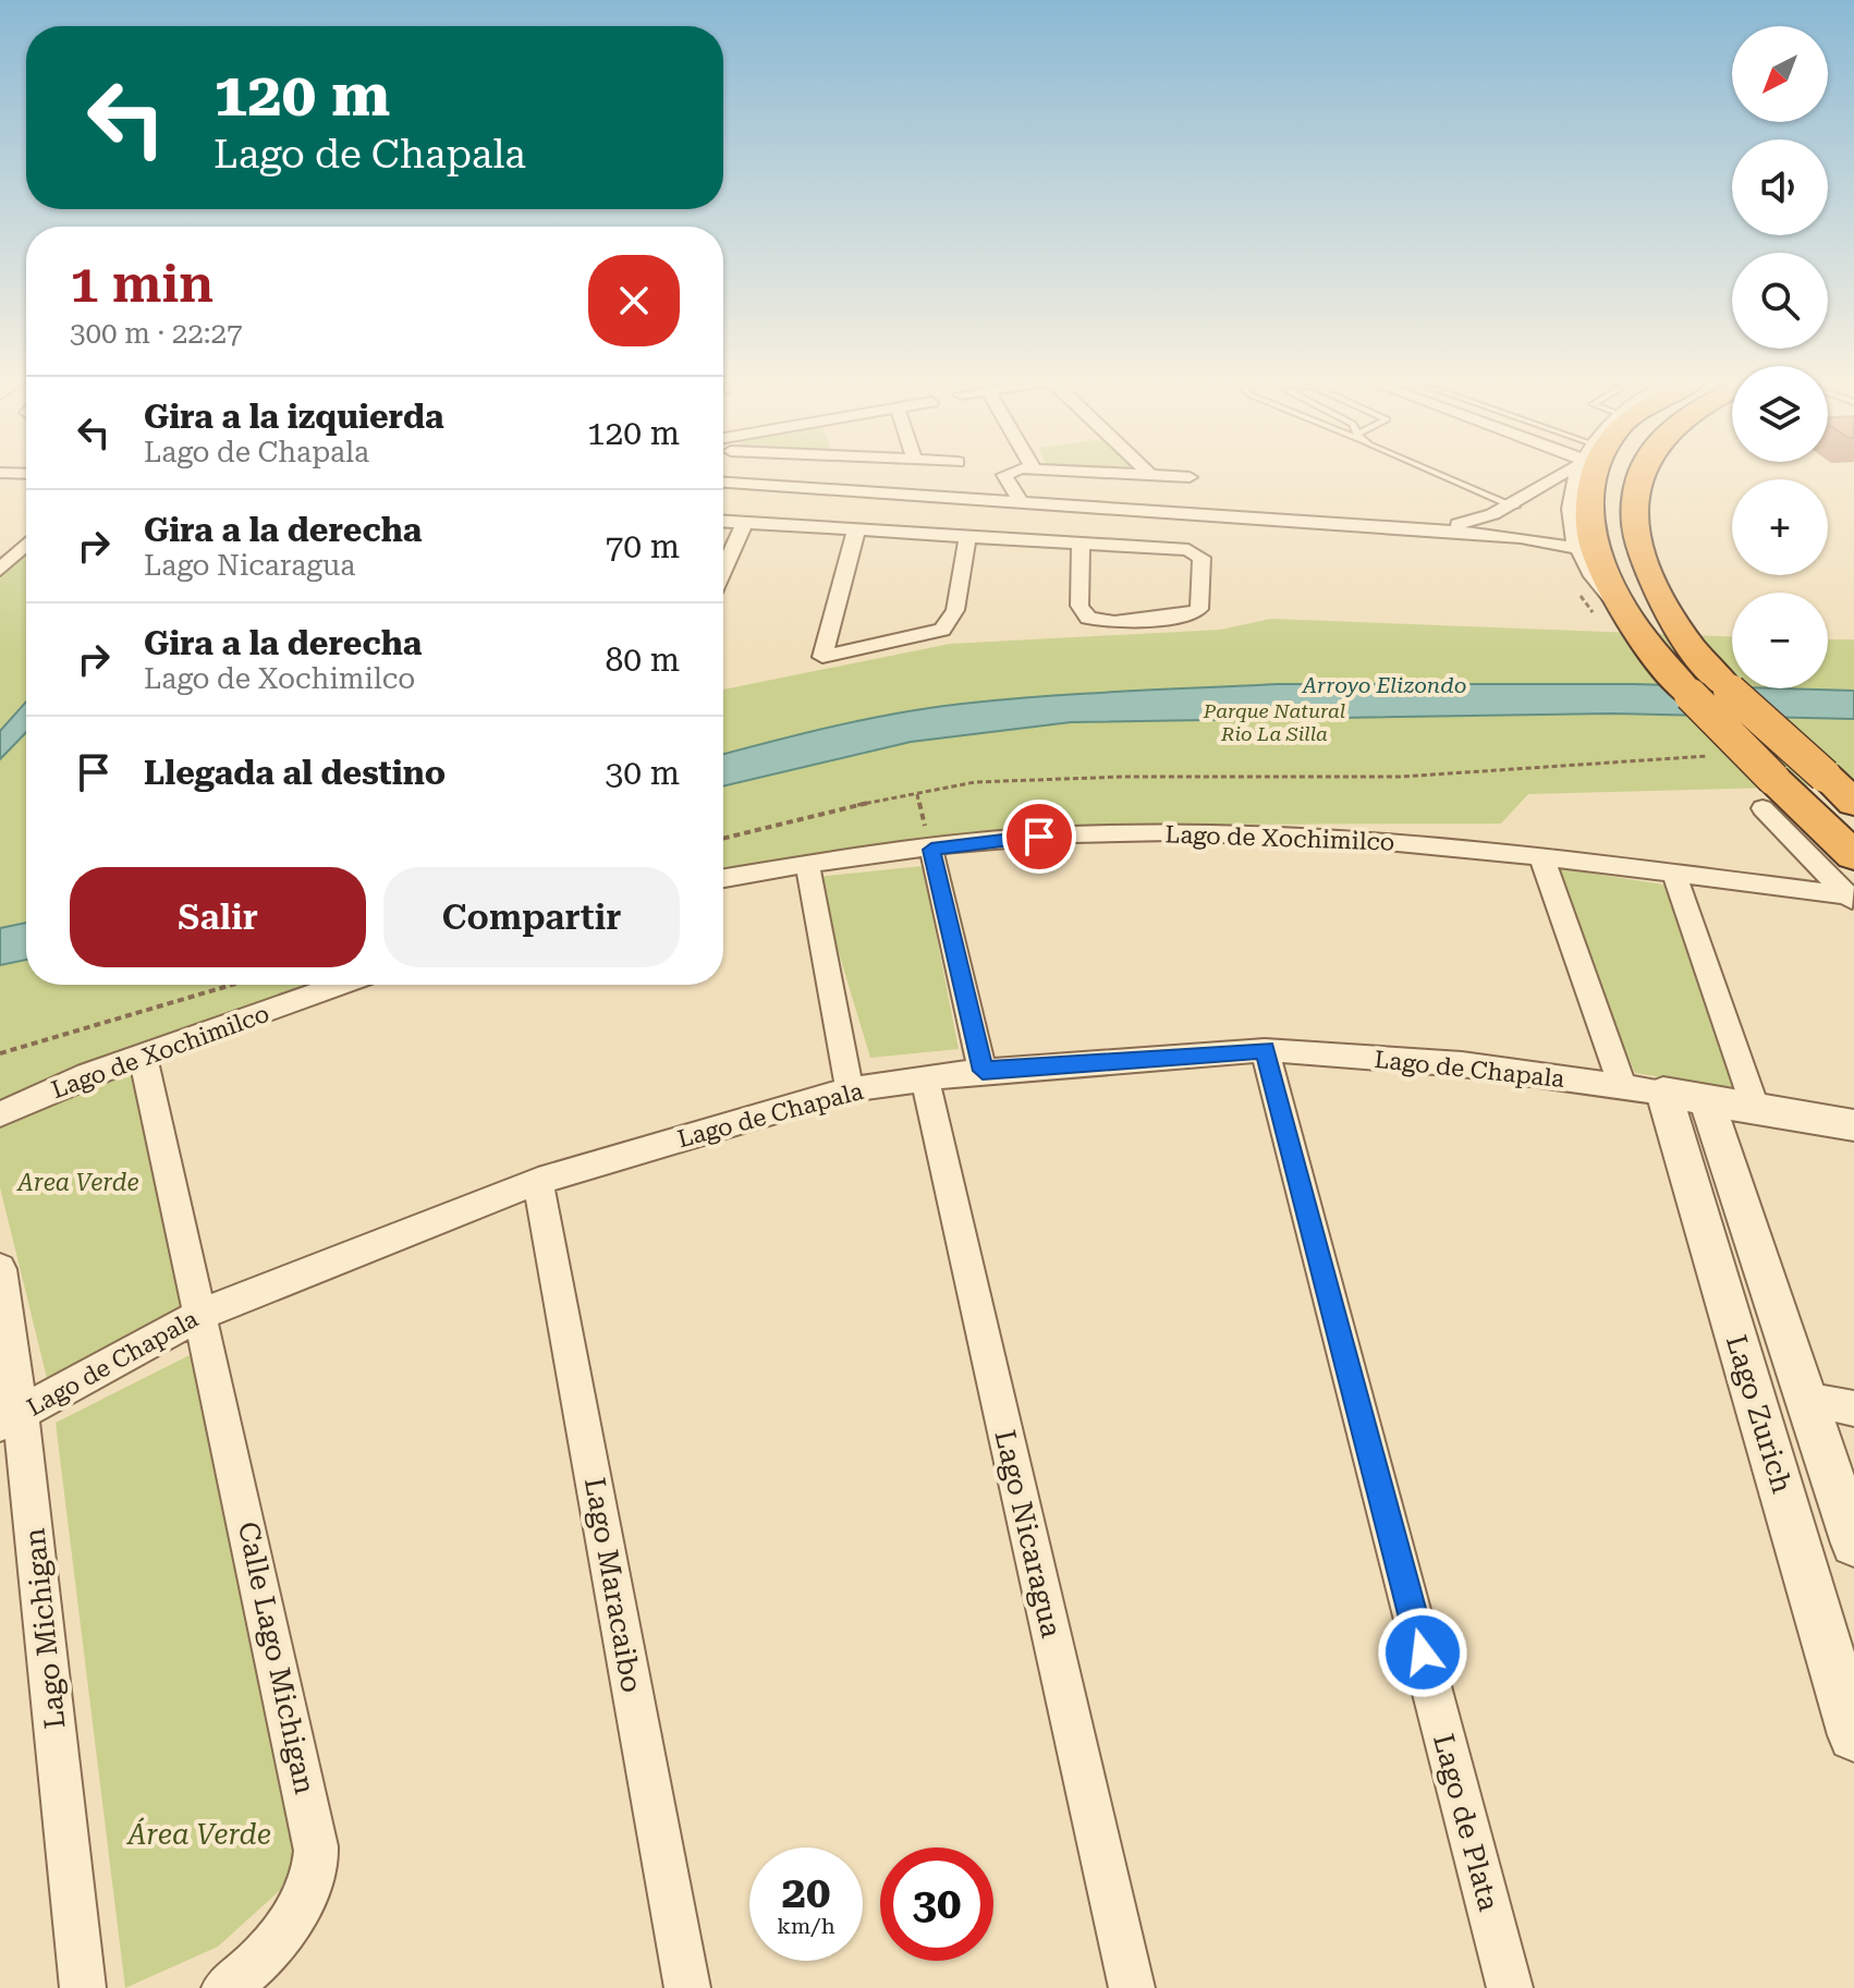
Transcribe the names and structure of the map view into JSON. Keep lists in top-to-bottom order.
{
  "streets": {
    "street": [
      "Lago de Xochimilco",
      "Lago de Chapala",
      "Lago Zurich",
      "Lago Nicaragua",
      "Lago Maracaibo",
      "Lago Michigan",
      "Calle Lago Michigan",
      "Lago de Plata"
    ]
  },
  "crossings": [
    ["Lago de Xochimilco", "Lago Zurich"],
    ["Lago de Chapala", "Lago Zurich"],
    ["Lago de Chapala", "Lago Nicaragua"],
    ["Lago de Chapala", "Lago Maracaibo"],
    ["Lago de Chapala", "Lago Michigan"],
    ["Lago de Chapala", "Calle Lago Michigan"],
    ["Lago de Chapala", "Lago de Plata"]
  ],
  "water": ["Arroyo Elizondo"],
  "parks": ["Parque Natural Rio La Silla", "Area Verde", "Área Verde"],
  "north": "bottom left",
  "page": {
    "map_buttons": ["+", "−"],
    "turn": ["120 m", "Lago de Chapala"],
    "heading": ["1 min", "300 m · 22:27"],
    "list": [
      {
        "name": "Gira a la izquierda",
        "note": "Lago de Chapala",
        "value": "120 m"
      },
      {
        "name": "Gira a la derecha",
        "note": "Lago Nicaragua",
        "value": "70 m"
      },
      {
        "name": "Gira a la derecha",
        "note": "Lago de Xochimilco",
        "value": "80 m"
      },
      {
        "name": "Llegada al destino",
        "value": "30 m"
      }
    ],
    "buttons": ["Salir", "Compartir"],
    "speed": "20 km/h",
    "limit": "30"
  }
}
